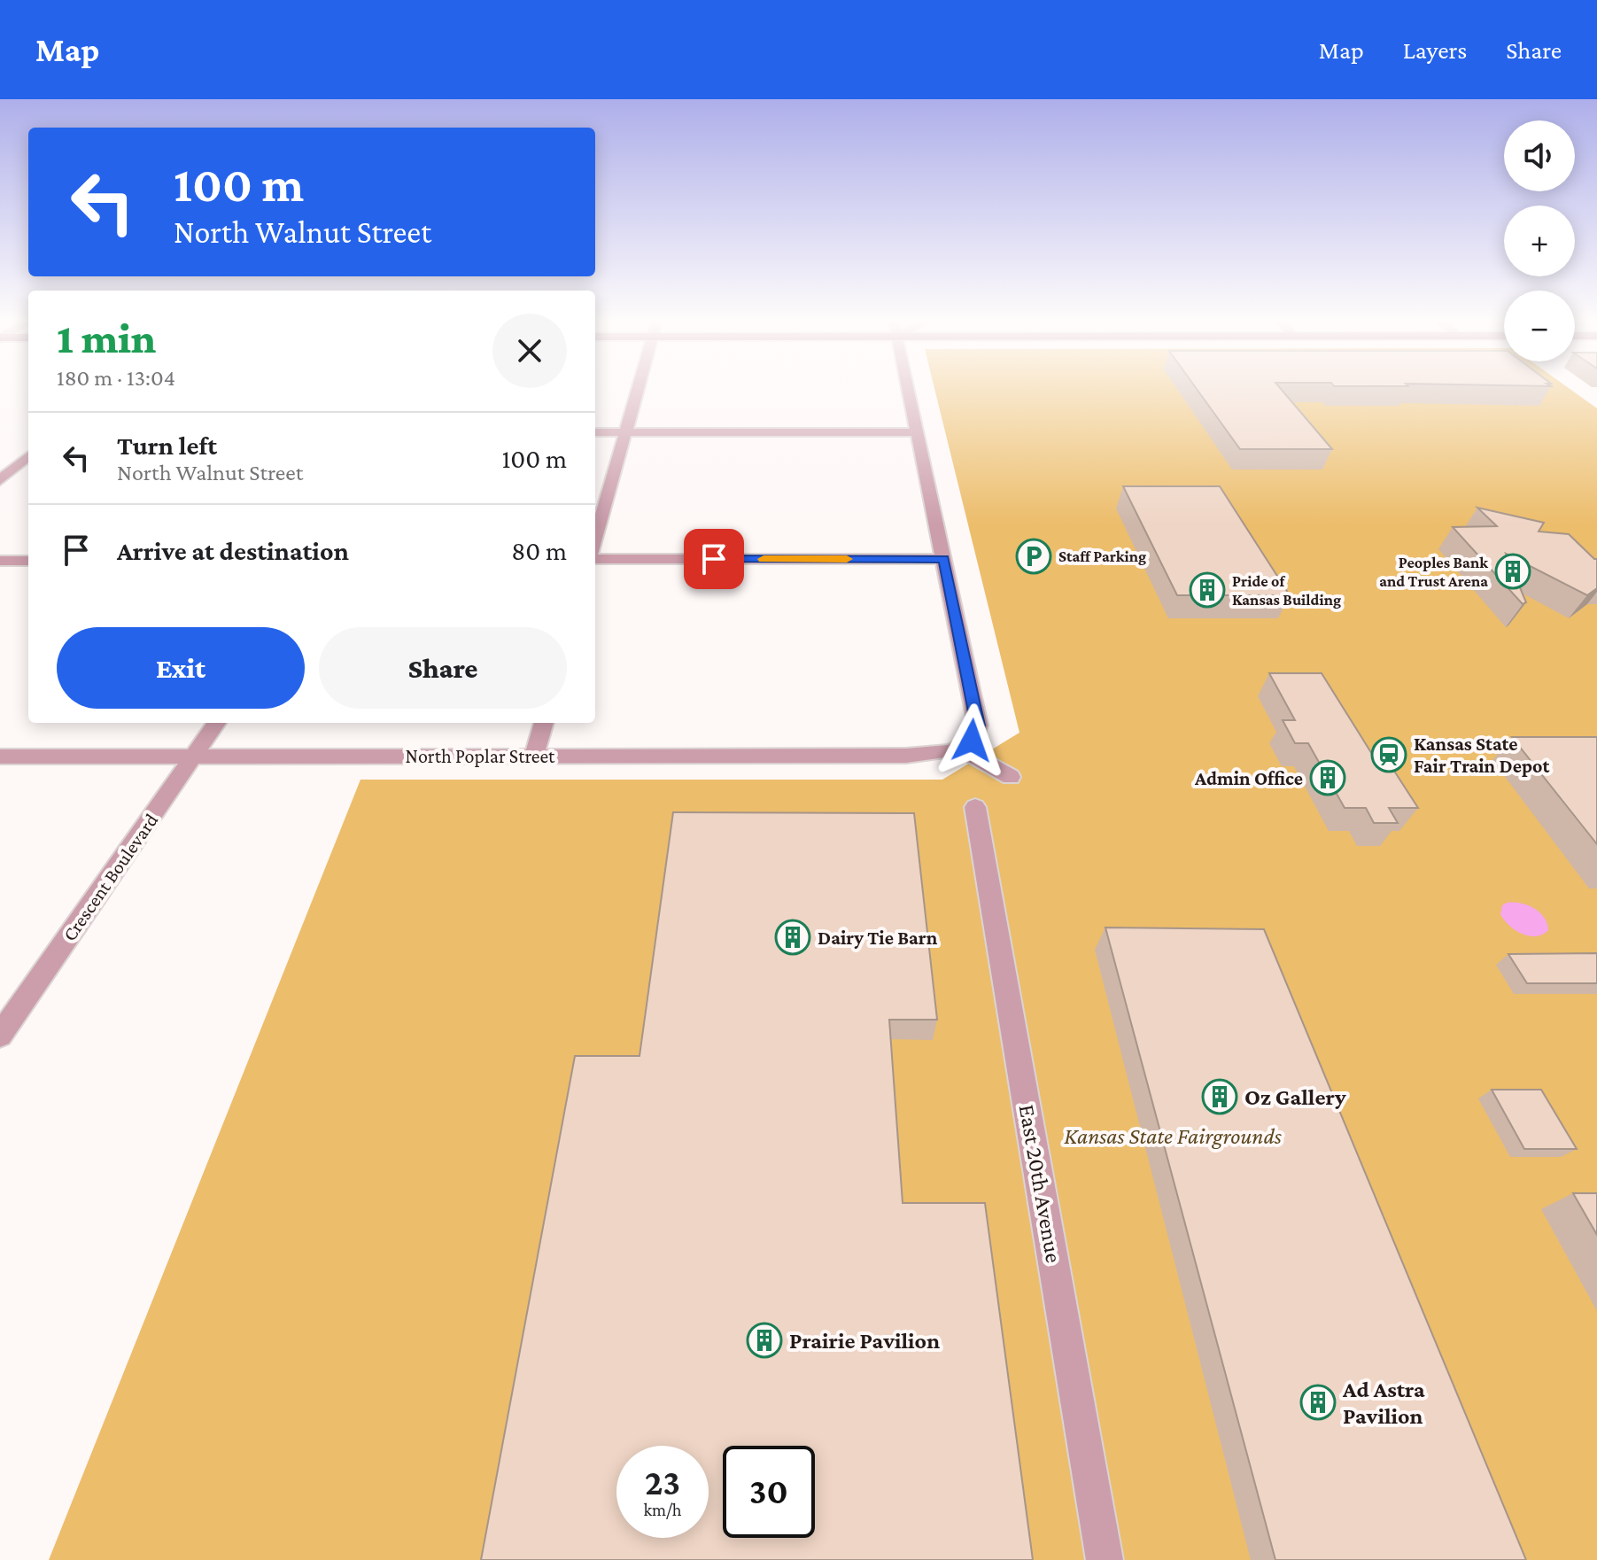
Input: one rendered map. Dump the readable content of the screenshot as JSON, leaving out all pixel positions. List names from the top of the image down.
{
  "streets": {
    "street": ["North Poplar Street", "Crescent Boulevard", "East 20th Avenue"]
  },
  "crossings": [
    ["North Poplar Street", "Crescent Boulevard"]
  ],
  "parks": ["Kansas State Fairgrounds"],
  "places": {
    "parking": ["Staff Parking"],
    "building": [
      "Peoples Bank and Trust Arena",
      "Pride of Kansas Building",
      "Admin Office",
      "Dairy Tie Barn",
      "Oz Gallery",
      "Prairie Pavilion",
      "Ad Astra Pavilion"
    ],
    "station": ["Kansas State Fair Train Depot"]
  },
  "page": {
    "header": "Map",
    "nav": ["Map", "Layers", "Share"],
    "map_buttons": ["+", "−"],
    "turn": ["100 m", "North Walnut Street"],
    "heading": ["1 min", "180 m · 13:04"],
    "list": [
      {
        "name": "Turn left",
        "note": "North Walnut Street",
        "value": "100 m"
      },
      {
        "name": "Arrive at destination",
        "value": "80 m"
      }
    ],
    "buttons": ["Exit", "Share"],
    "speed": "23 km/h",
    "limit": "30"
  }
}
